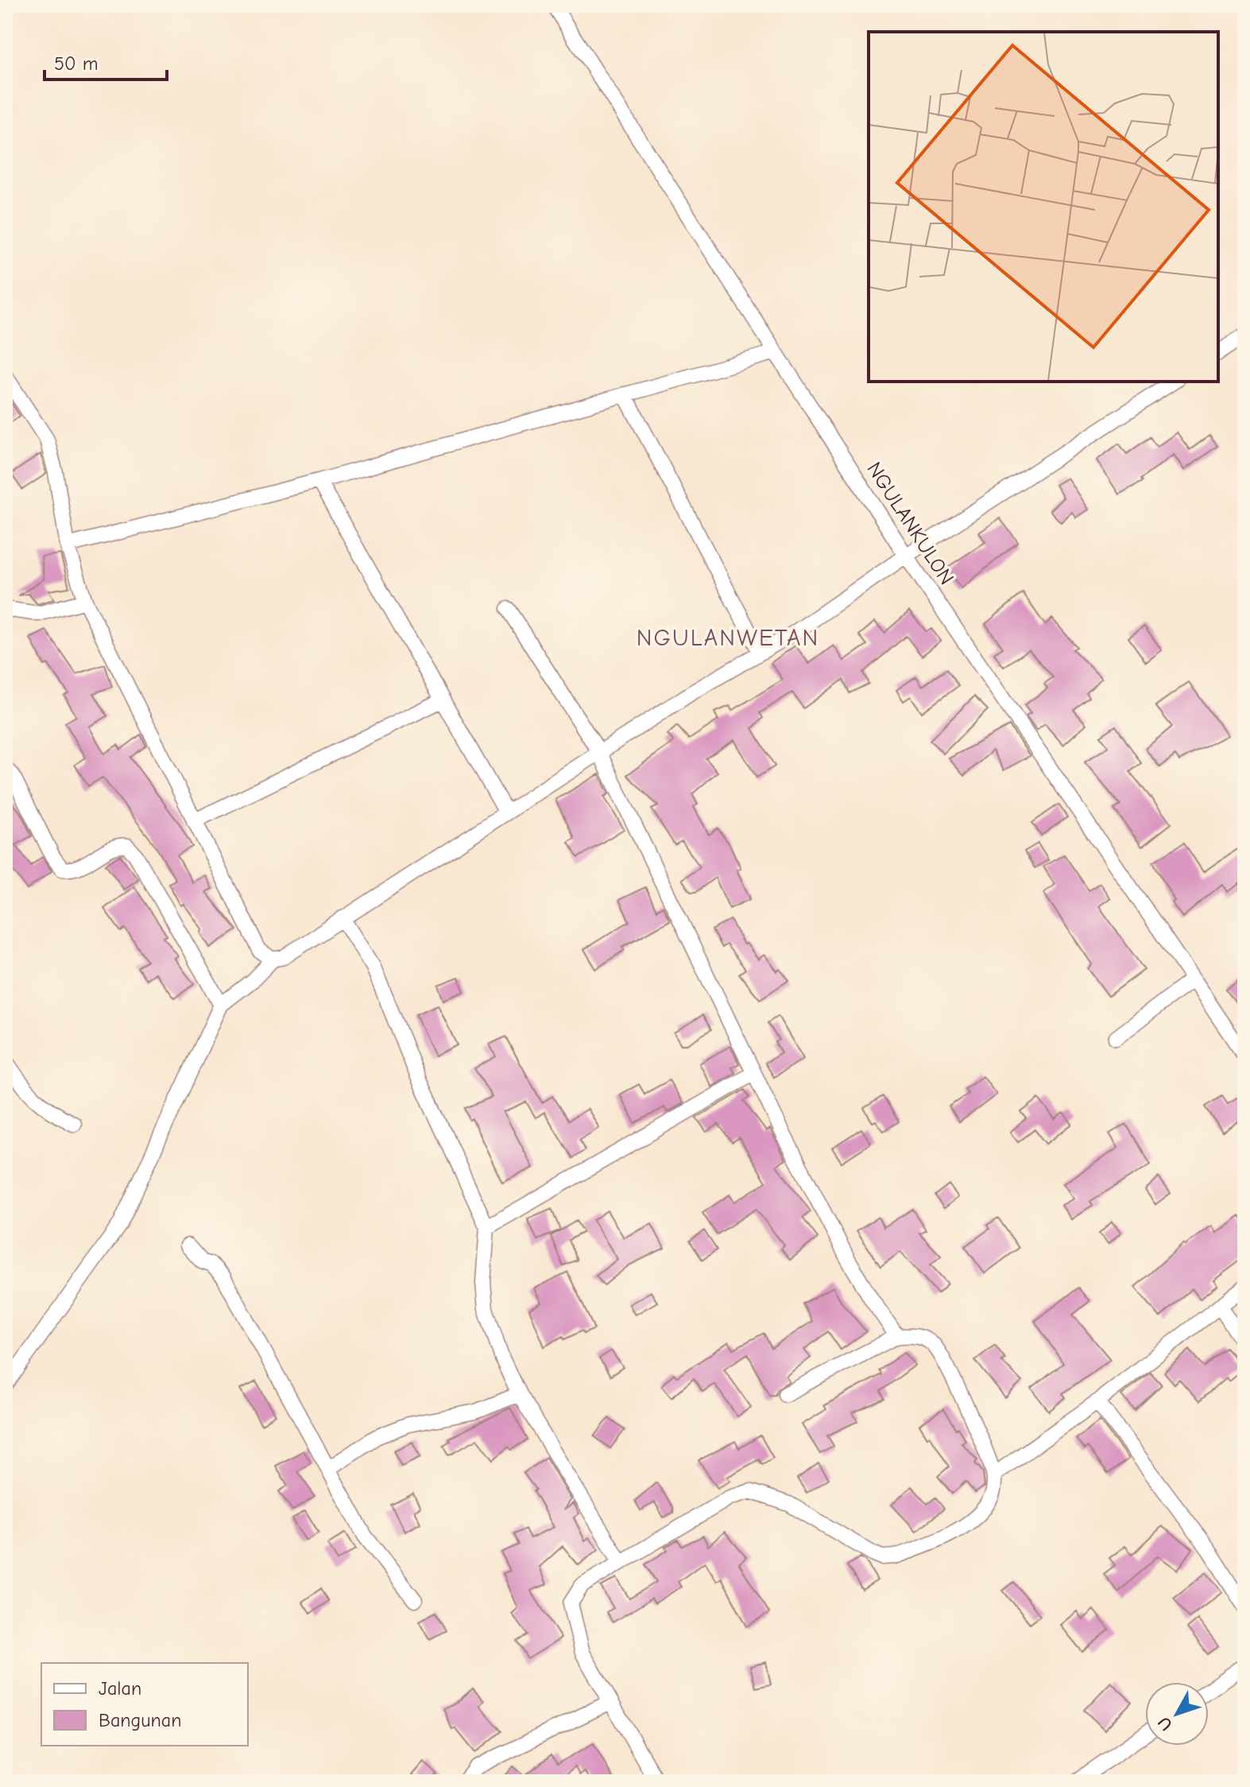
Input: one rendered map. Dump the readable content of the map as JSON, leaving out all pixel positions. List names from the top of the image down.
{
  "streets": {
    "street": ["NGULANKULON"]
  },
  "districts": ["NGULANWETAN"],
  "legend": ["Jalan", "Bangunan"],
  "scale_bar": "50 m",
  "north": "bottom left"
}
